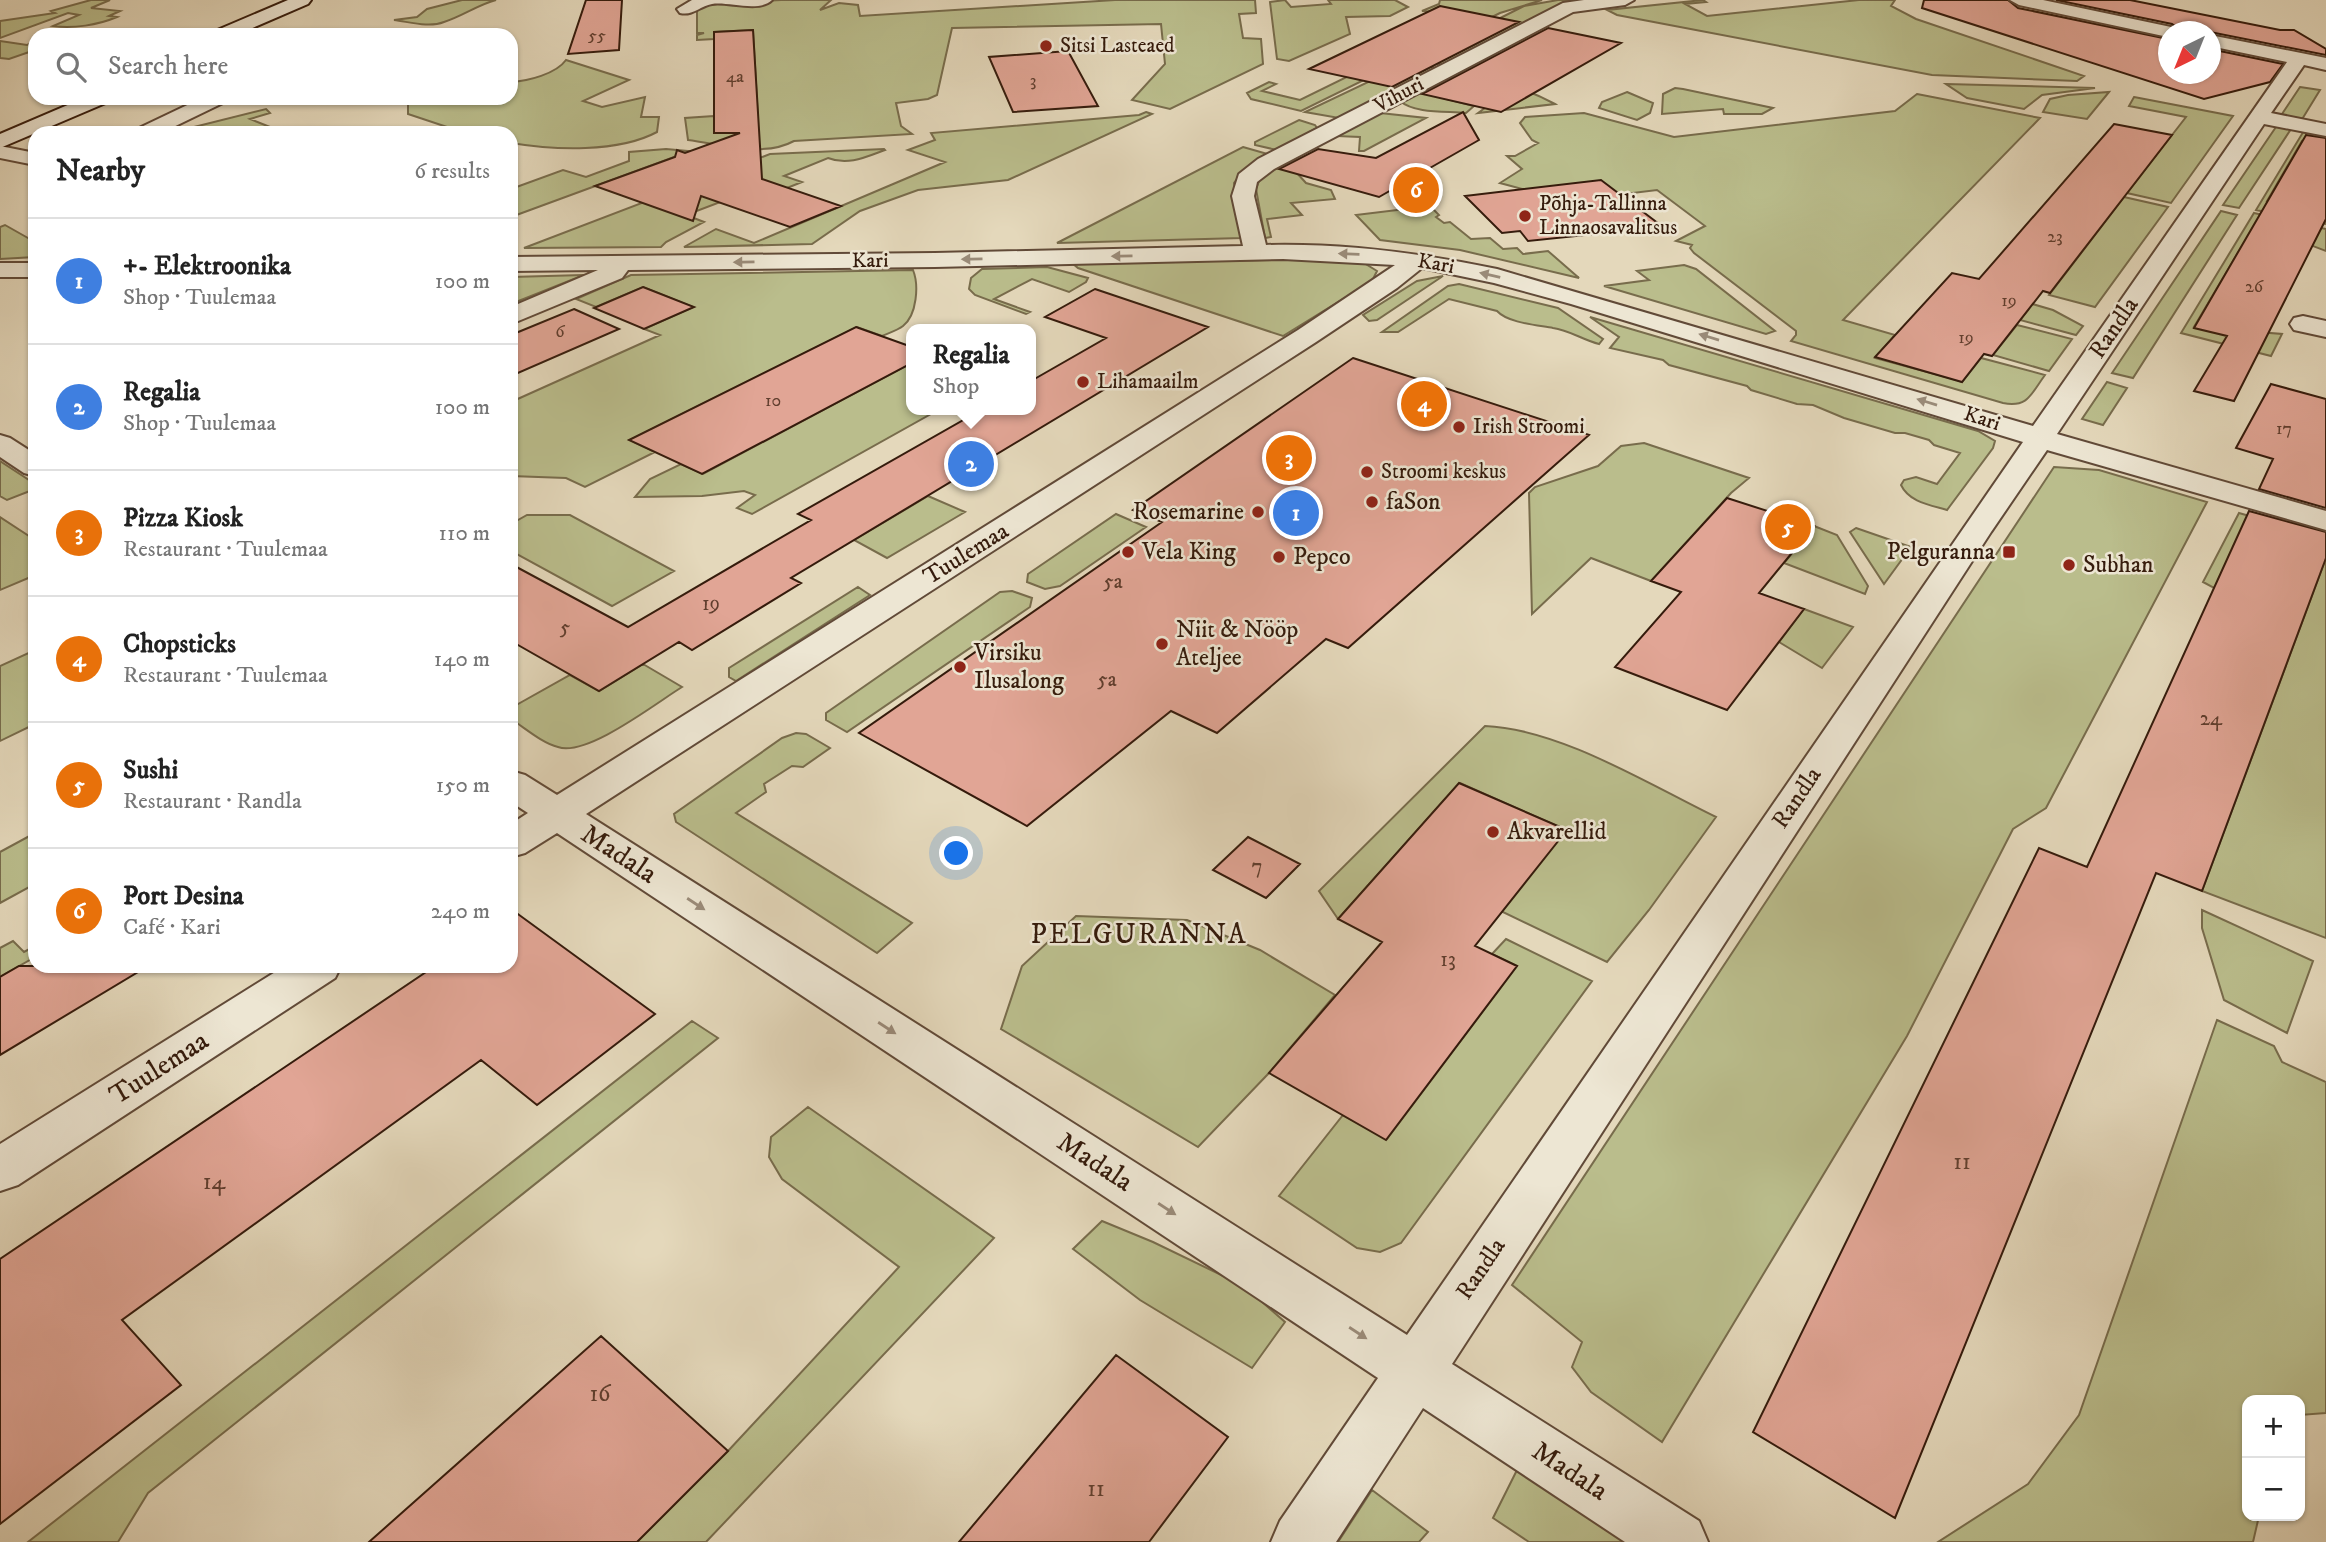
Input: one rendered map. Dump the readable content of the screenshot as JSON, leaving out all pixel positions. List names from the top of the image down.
{
  "streets": {
    "street": [
      "Vihuri",
      "Kari",
      "Randla",
      "Tuulemaa",
      "Madala"
    ]
  },
  "crossings": [
    ["Vihuri", "Kari"],
    ["Kari", "Randla"],
    ["Kari", "Tuulemaa"],
    ["Randla", "Madala"],
    ["Tuulemaa", "Madala"]
  ],
  "one_way": ["Kari", "Madala"],
  "districts": ["PELGURANNA"],
  "places": {
    "other": [
      "Sitsi Lasteaed",
      "Põhja-Tallinna Linnaosavalitsus",
      "Lihamaailm",
      "Irish Stroomi",
      "Stroomi keskus",
      "faSon",
      "Rosemarine",
      "Vela King",
      "Pepco",
      "Subhan",
      "Niit & Nööp Ateljee",
      "Virsiku Ilusalong",
      "Akvarellid"
    ],
    "transit": ["Pelguranna"]
  },
  "house_numbers": [
    "55",
    "4a",
    "3",
    "23",
    "26",
    "19",
    "6",
    "19",
    "10",
    "17",
    "5a",
    "19",
    "5",
    "5a",
    "24",
    "7",
    "13",
    "11",
    "14",
    "16",
    "11"
  ],
  "north": "bottom left",
  "page": {
    "search": "Search here",
    "heading": ["Nearby", "6 results"],
    "pins": [
      "6",
      "4",
      "3",
      "2",
      "1",
      "5"
    ],
    "list": [
      {
        "mark": "1",
        "name": "+- Elektroonika",
        "note": "Shop · Tuulemaa",
        "value": "100 m"
      },
      {
        "mark": "2",
        "name": "Regalia",
        "note": "Shop · Tuulemaa",
        "value": "100 m"
      },
      {
        "mark": "3",
        "name": "Pizza Kiosk",
        "note": "Restaurant · Tuulemaa",
        "value": "110 m"
      },
      {
        "mark": "4",
        "name": "Chopsticks",
        "note": "Restaurant · Tuulemaa",
        "value": "140 m"
      },
      {
        "mark": "5",
        "name": "Sushi",
        "note": "Restaurant · Randla",
        "value": "150 m"
      },
      {
        "mark": "6",
        "name": "Port Desina",
        "note": "Café · Kari",
        "value": "240 m"
      }
    ],
    "popup": ["Regalia", "Shop"],
    "map_buttons": ["+", "−"]
  }
}
